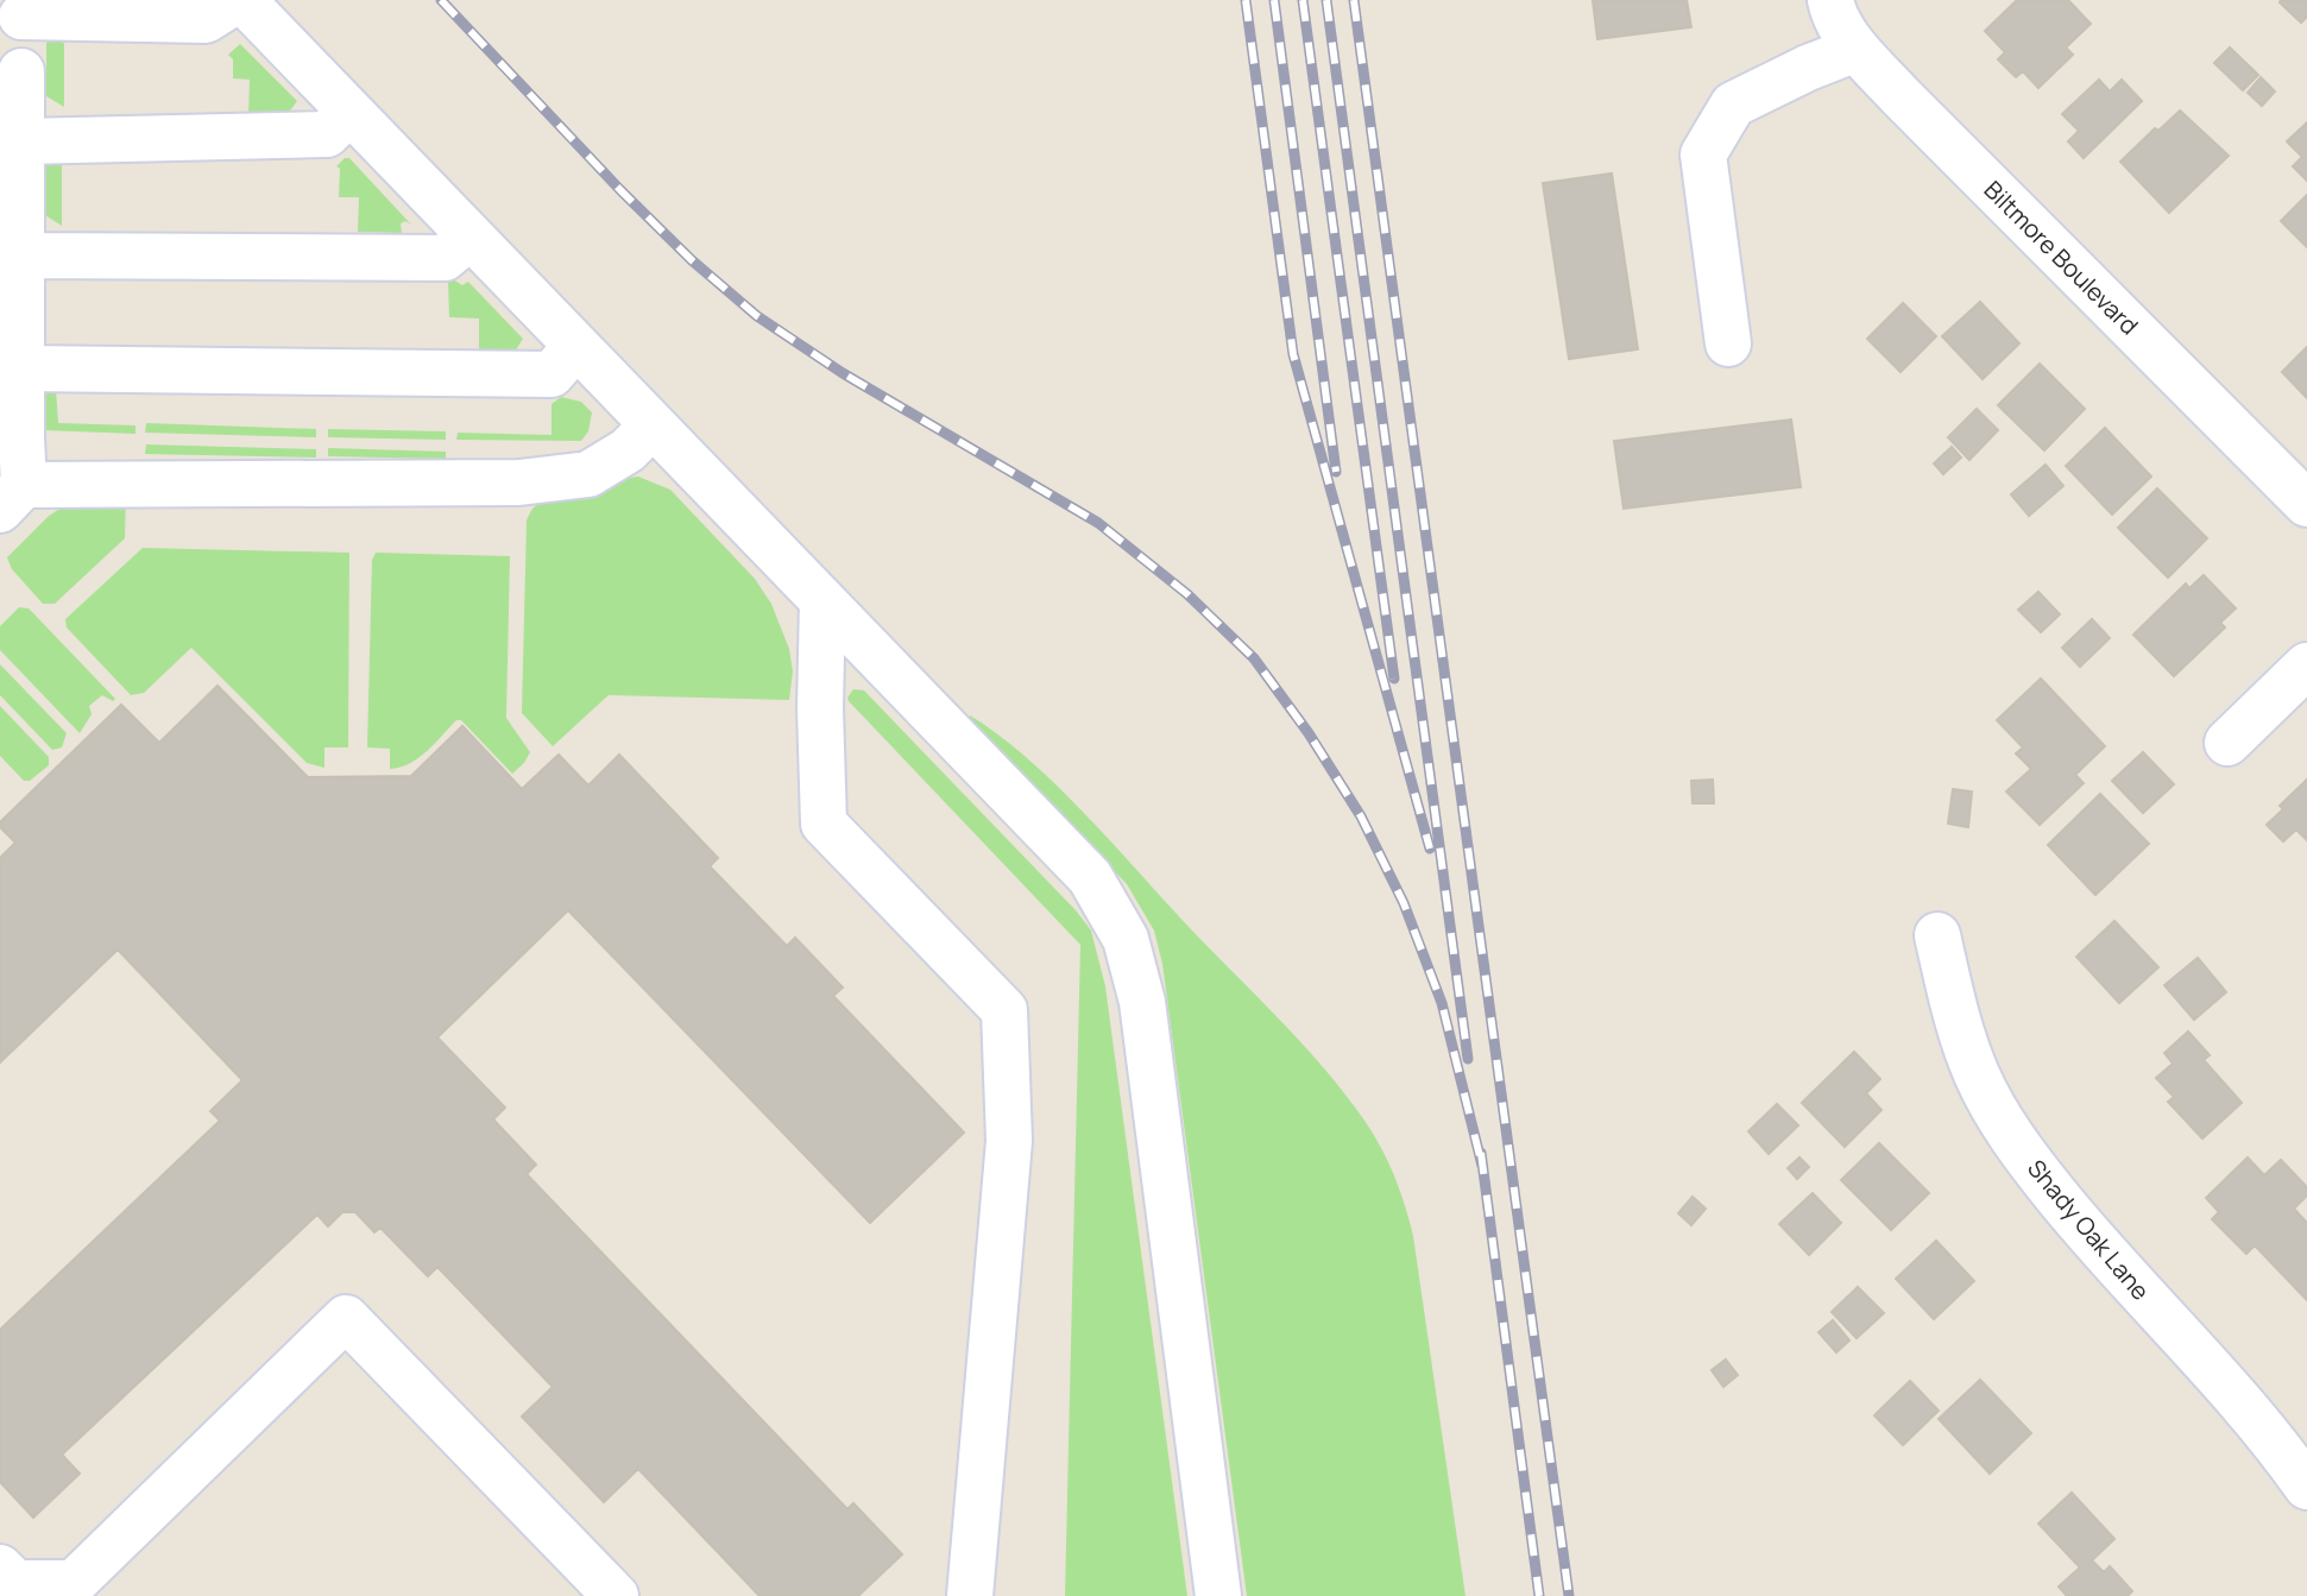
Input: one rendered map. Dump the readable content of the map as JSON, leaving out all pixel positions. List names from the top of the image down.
{
  "streets": {
    "street": ["Biltmore Boulevard", "Shady Oak Lane"]
  }
}
